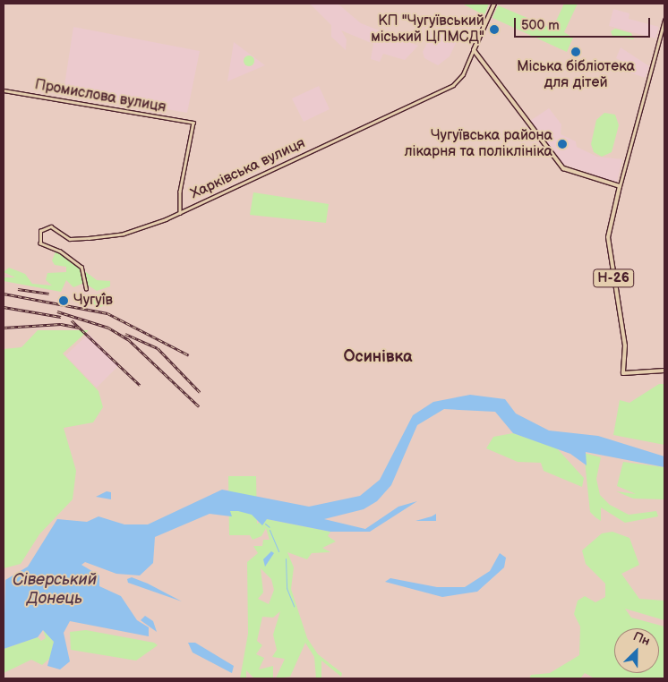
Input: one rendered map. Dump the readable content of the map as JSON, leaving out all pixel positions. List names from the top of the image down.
{
  "streets": {
    "main road": ["Харківська вулиця", "Н-26"],
    "street": ["Промислова вулиця"]
  },
  "crossings": [
    ["Промислова вулиця", "Харківська вулиця"]
  ],
  "districts": ["Осинівка"],
  "water": ["Сіверський Донець"],
  "places": [
    "КП \"Чугуївський міський ЦПМСД\"",
    "Міська бібліотека для дітей",
    "Чугуївська района лікарня та поліклініка",
    "Чугу́їв"
  ],
  "scale_bar": "500 m",
  "north": "top right"
}
